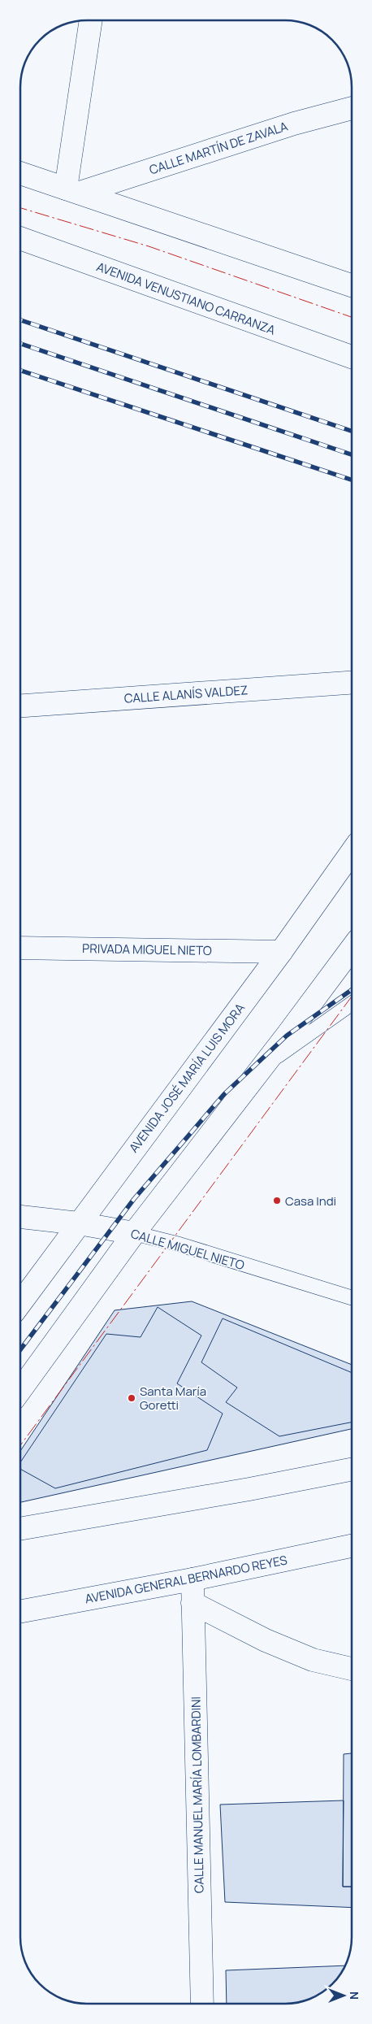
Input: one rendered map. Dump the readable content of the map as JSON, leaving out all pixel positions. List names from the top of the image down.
{
  "streets": {
    "street": [
      "CALLE MARTÍN DE ZAVALA",
      "AVENIDA VENUSTIANO CARRANZA",
      "CALLE ALANÍS VALDEZ",
      "PRIVADA MIGUEL NIETO",
      "AVENIDA JOSÉ MARÍA LUIS MORA",
      "CALLE MIGUEL NIETO",
      "AVENIDA GENERAL BERNARDO REYES",
      "CALLE MANUEL MARÍA LOMBARDINI"
    ]
  },
  "crossings": [
    ["PRIVADA MIGUEL NIETO", "AVENIDA JOSÉ MARÍA LUIS MORA"],
    ["AVENIDA JOSÉ MARÍA LUIS MORA", "CALLE MIGUEL NIETO"],
    ["AVENIDA GENERAL BERNARDO REYES", "CALLE MANUEL MARÍA LOMBARDINI"]
  ],
  "places": ["Casa Indi", "Santa María Goretti"],
  "north": "right"
}
